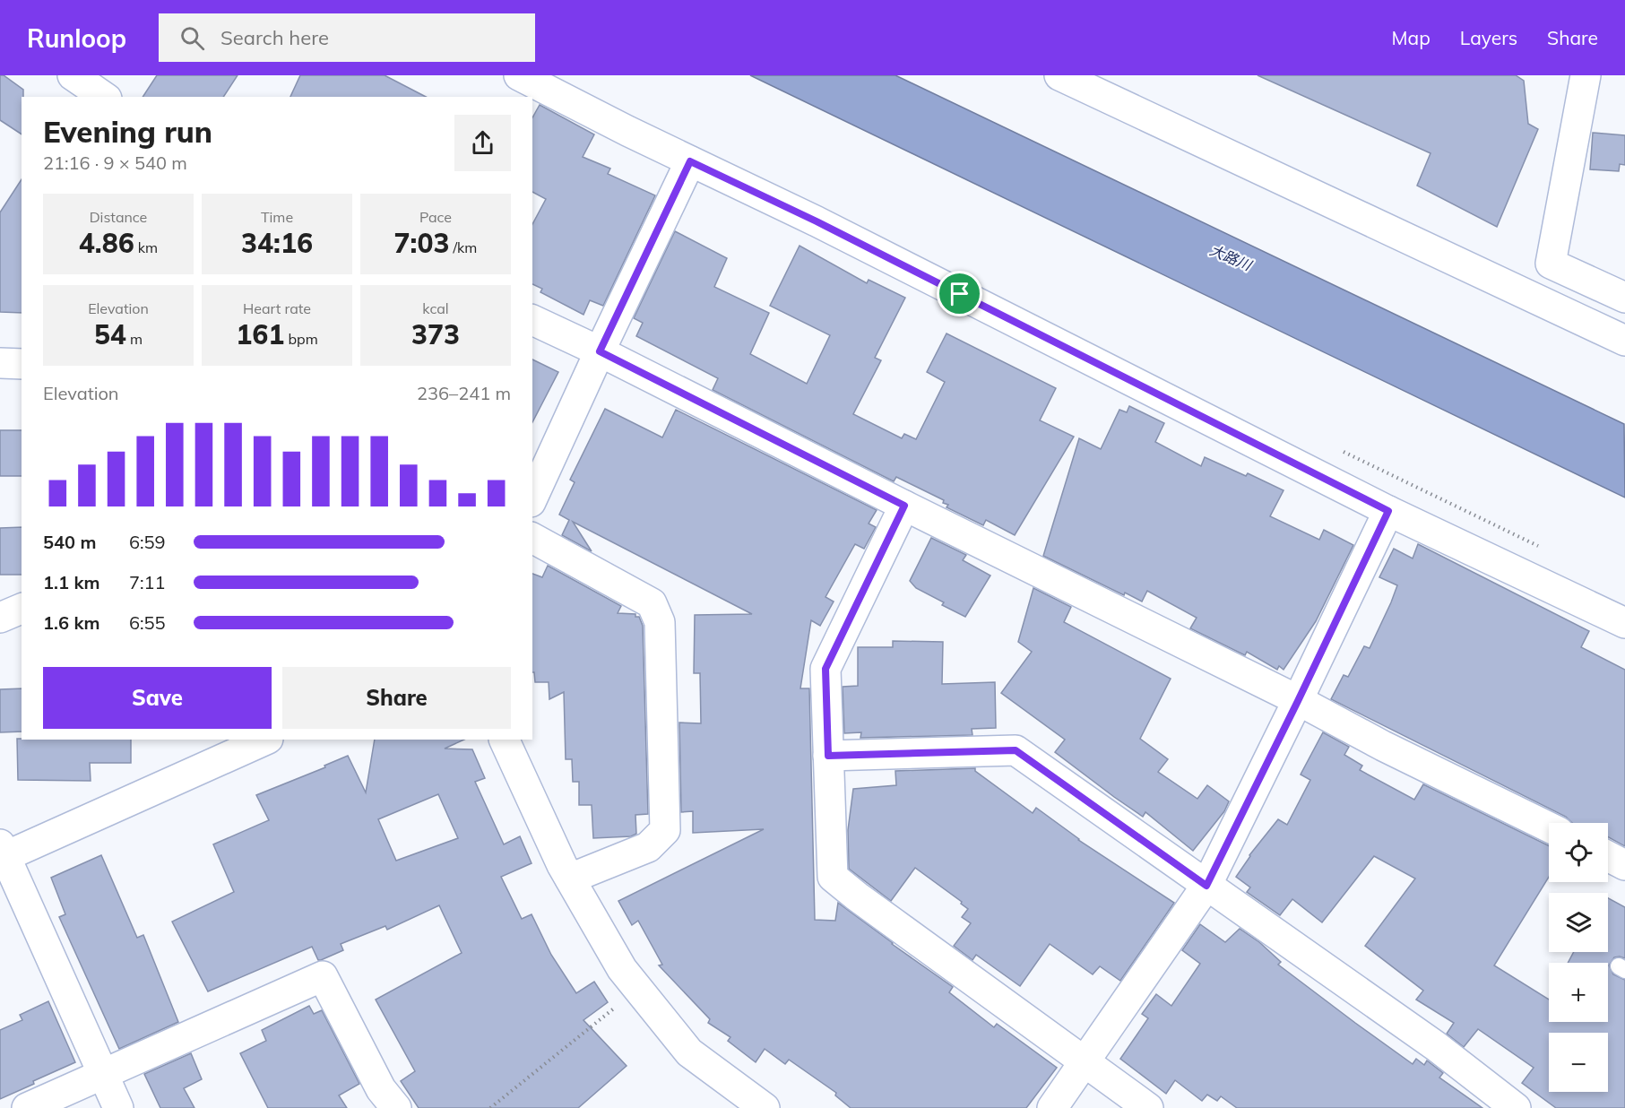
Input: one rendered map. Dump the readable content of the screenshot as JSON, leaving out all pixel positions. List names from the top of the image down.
{
  "water": ["大路川"],
  "page": {
    "header": "Runloop",
    "search": "Search here",
    "nav": ["Map", "Layers", "Share"],
    "heading": ["Evening run", "21:16 · 9 × 540 m"],
    "stats": [
      ["Distance", "4.86 km"],
      ["Time", "34:16"],
      ["Pace", "7:03 /km"],
      ["Elevation", "54 m"],
      ["Heart rate", "161 bpm"],
      ["kcal", "373"]
    ],
    "chart": ["Elevation", "236–241 m"],
    "list": [
      {
        "name": "540 m",
        "note": "6:59"
      },
      {
        "name": "1.1 km",
        "note": "7:11"
      },
      {
        "name": "1.6 km",
        "note": "6:55"
      }
    ],
    "buttons": ["Save", "Share"],
    "map_buttons": ["+", "−"]
  }
}
